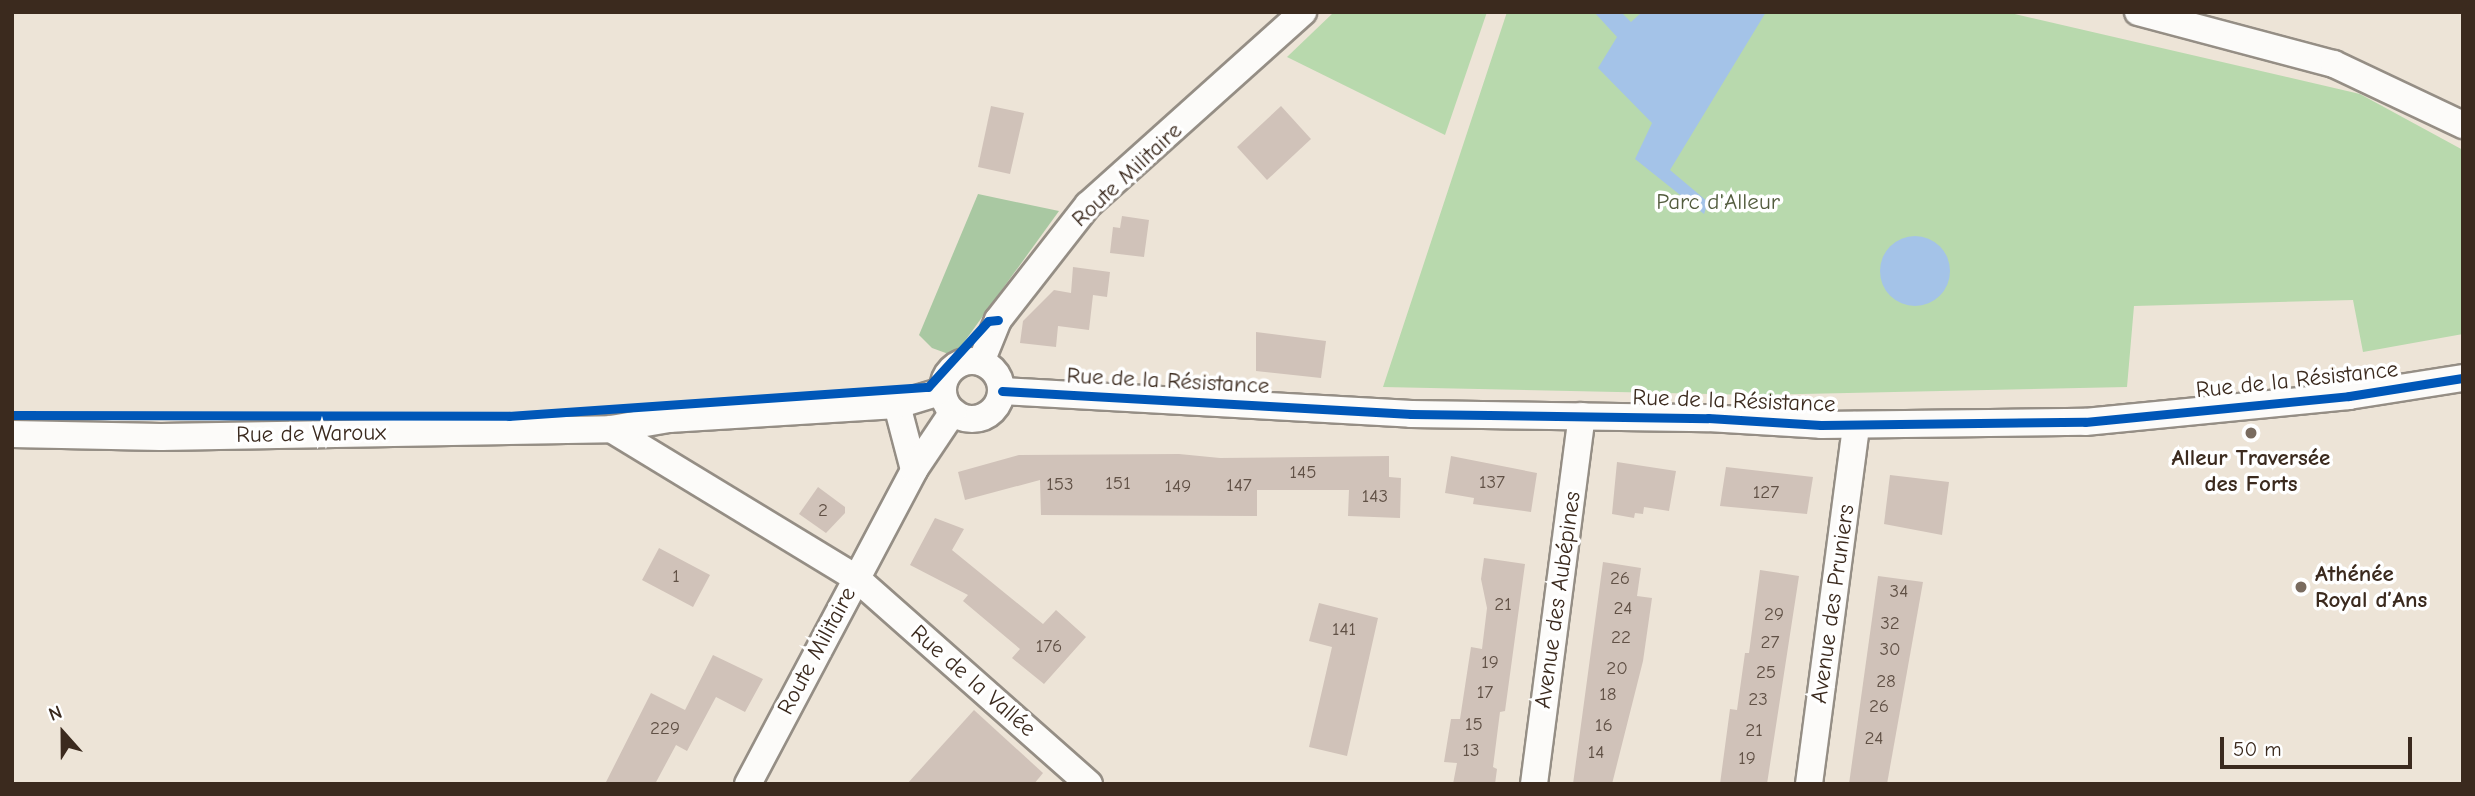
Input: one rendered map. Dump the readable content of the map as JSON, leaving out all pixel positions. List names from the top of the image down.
{
  "streets": {
    "street": [
      "Route Militaire",
      "Rue de la Résistance",
      "Rue de Waroux",
      "Avenue des Aubépines",
      "Avenue des Pruniers",
      "Rue de la Vallée"
    ]
  },
  "crossings": [
    ["Route Militaire", "Rue de la Résistance"],
    ["Route Militaire", "Rue de Waroux"],
    ["Route Militaire", "Rue de la Vallée"],
    ["Rue de la Résistance", "Rue de Waroux"],
    ["Rue de la Résistance", "Avenue des Aubépines"],
    ["Rue de la Résistance", "Avenue des Pruniers"]
  ],
  "parks": ["Parc d'Alleur"],
  "places": ["Alleur Traversée des Forts", "Athénée Royal d’Ans"],
  "house_numbers": [
    "145",
    "137",
    "151",
    "153",
    "147",
    "149",
    "127",
    "143",
    "2",
    "1",
    "26",
    "34",
    "21",
    "24",
    "29",
    "32",
    "141",
    "22",
    "27",
    "176",
    "30",
    "19",
    "20",
    "25",
    "28",
    "17",
    "18",
    "23",
    "26",
    "15",
    "16",
    "229",
    "21",
    "24",
    "13",
    "14",
    "19"
  ],
  "scale_bar": "50 m",
  "north": "top"
}
